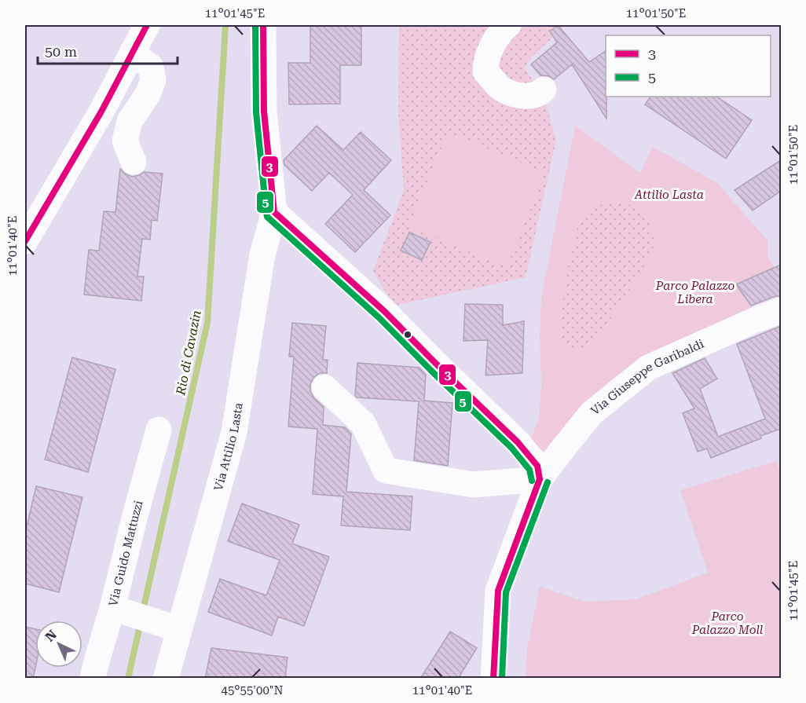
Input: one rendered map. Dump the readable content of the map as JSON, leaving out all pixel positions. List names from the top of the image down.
{
  "streets": {
    "street": ["Via Giuseppe Garibaldi", "Via Attilio Lasta", "Via Guido Mattuzzi"]
  },
  "water": ["Rio di Cavazin"],
  "parks": ["Attilio Lasta", "Parco Palazzo Libera", "Parco Palazzo Moll"],
  "lines": ["transit line 3", "transit line 5"],
  "legend": ["3", "5"],
  "scale_bar": "50 m",
  "north": "top left",
  "coordinates": [
    "11°01'45\"E",
    "11°01'50\"E",
    "11°01'40\"E",
    "45°55'00\"N"
  ]
}
